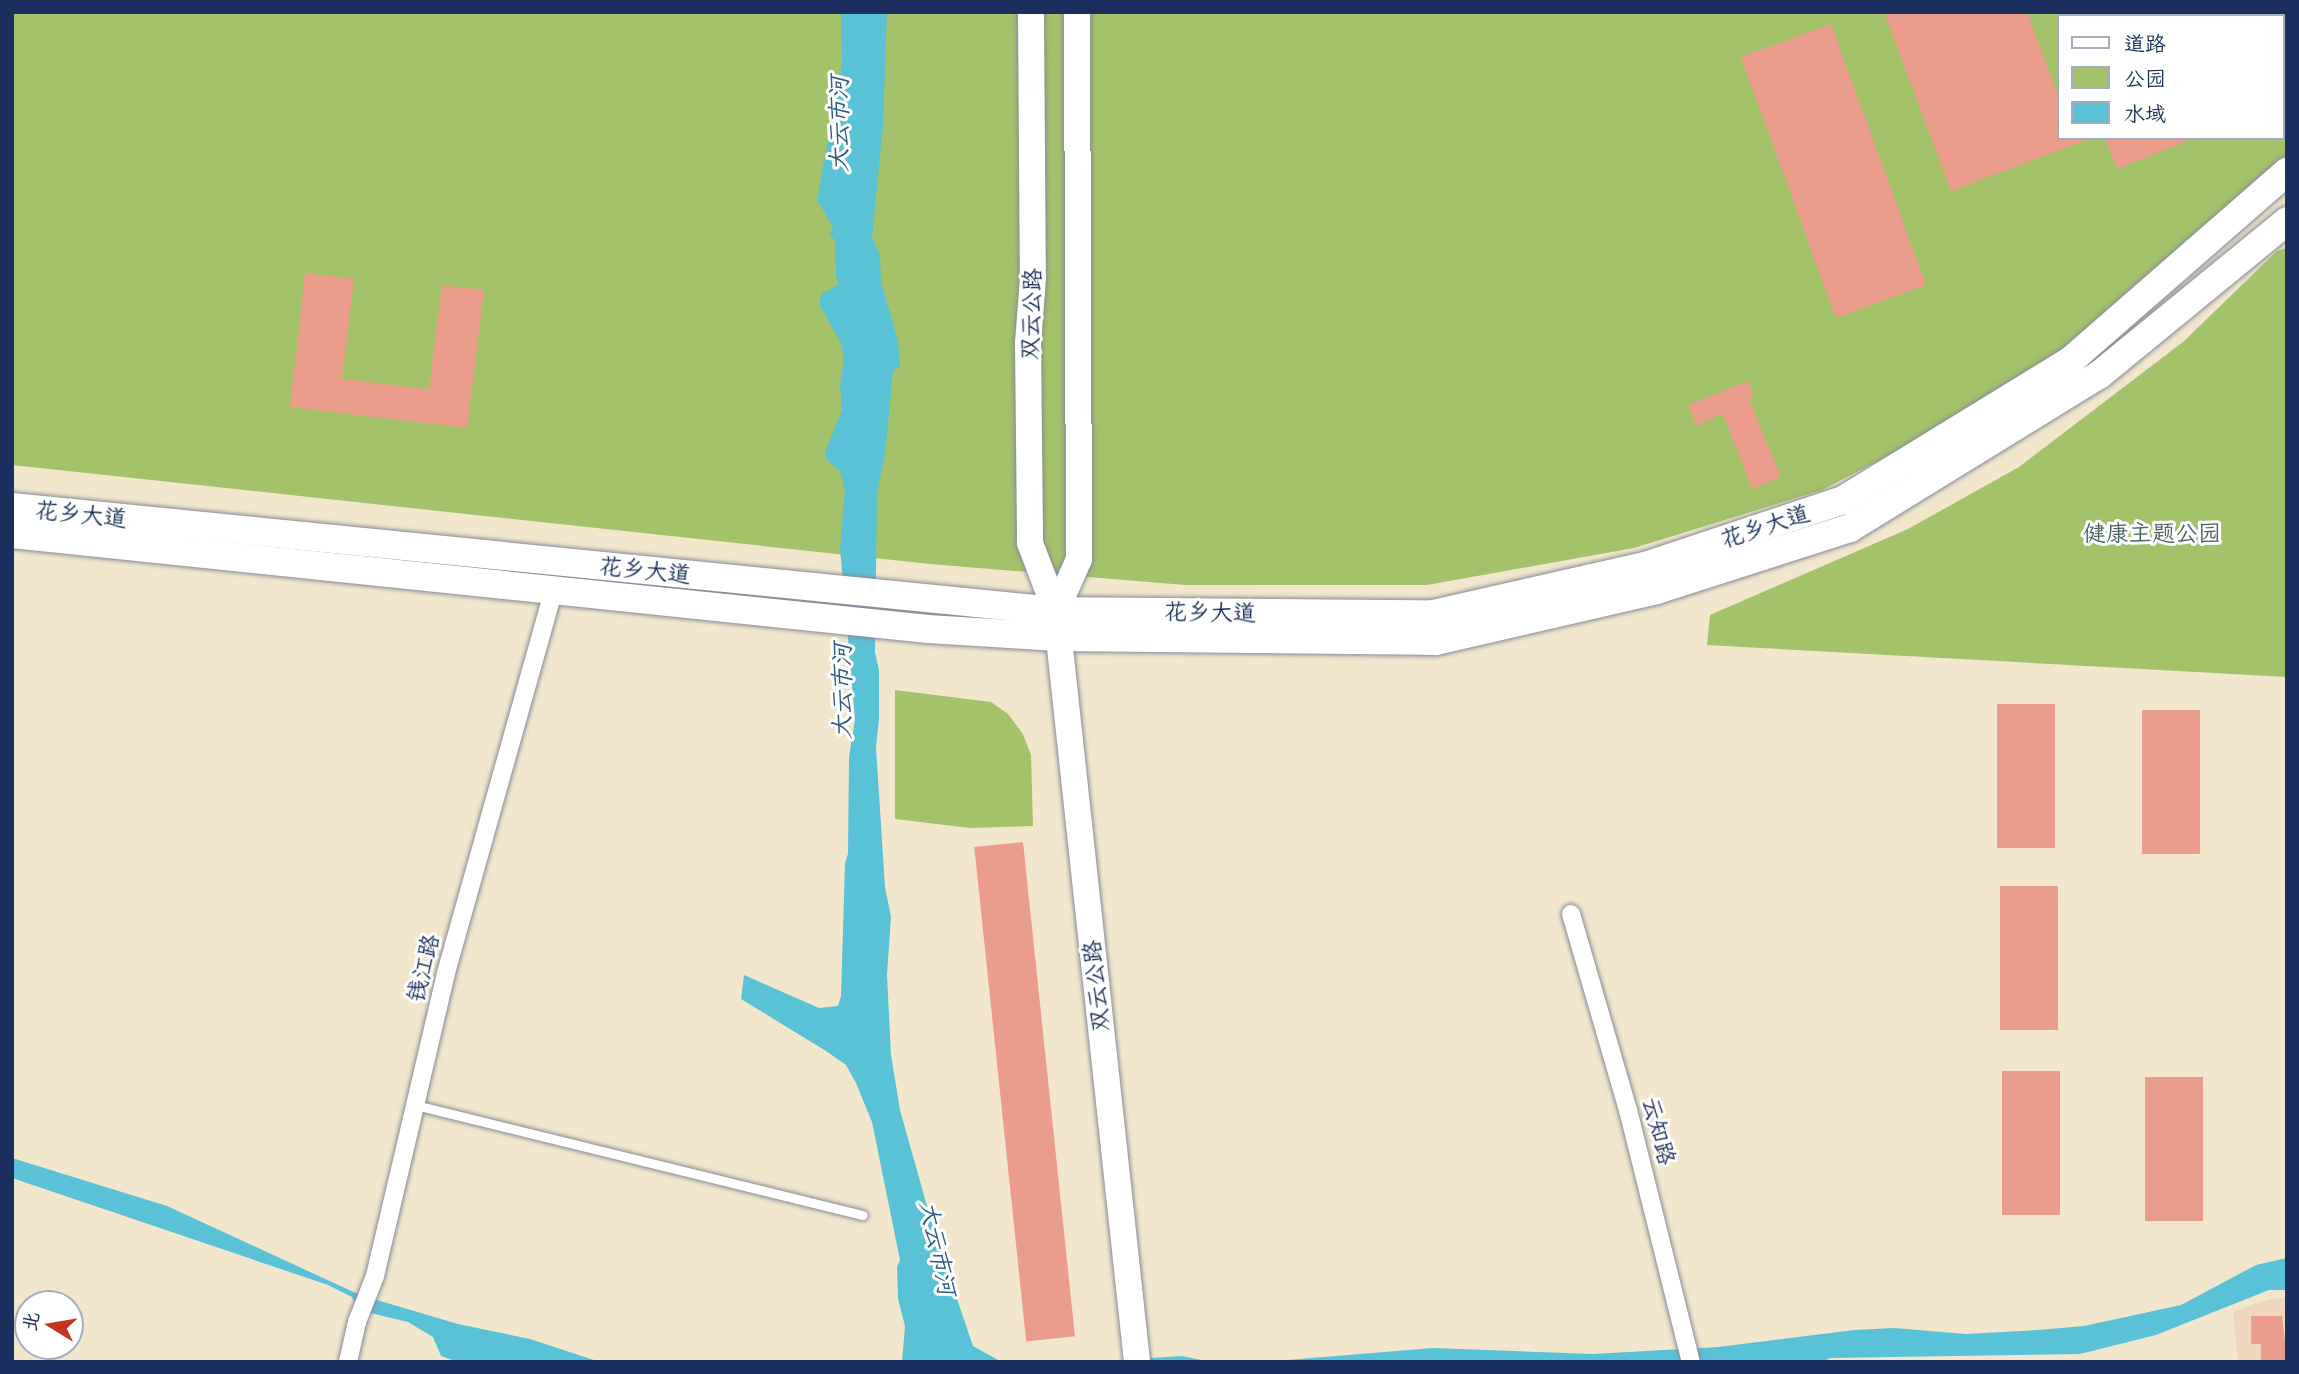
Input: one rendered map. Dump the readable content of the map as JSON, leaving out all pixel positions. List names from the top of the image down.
{
  "streets": {
    "main road": ["花乡大道"],
    "street": ["双云公路", "钱江路", "云知路"]
  },
  "crossings": [
    ["双云公路", "花乡大道"],
    ["花乡大道", "钱江路"]
  ],
  "water": ["大云市河"],
  "parks": ["健康主题公园"],
  "legend": ["道路", "公园", "水域"],
  "north": "left"
}
